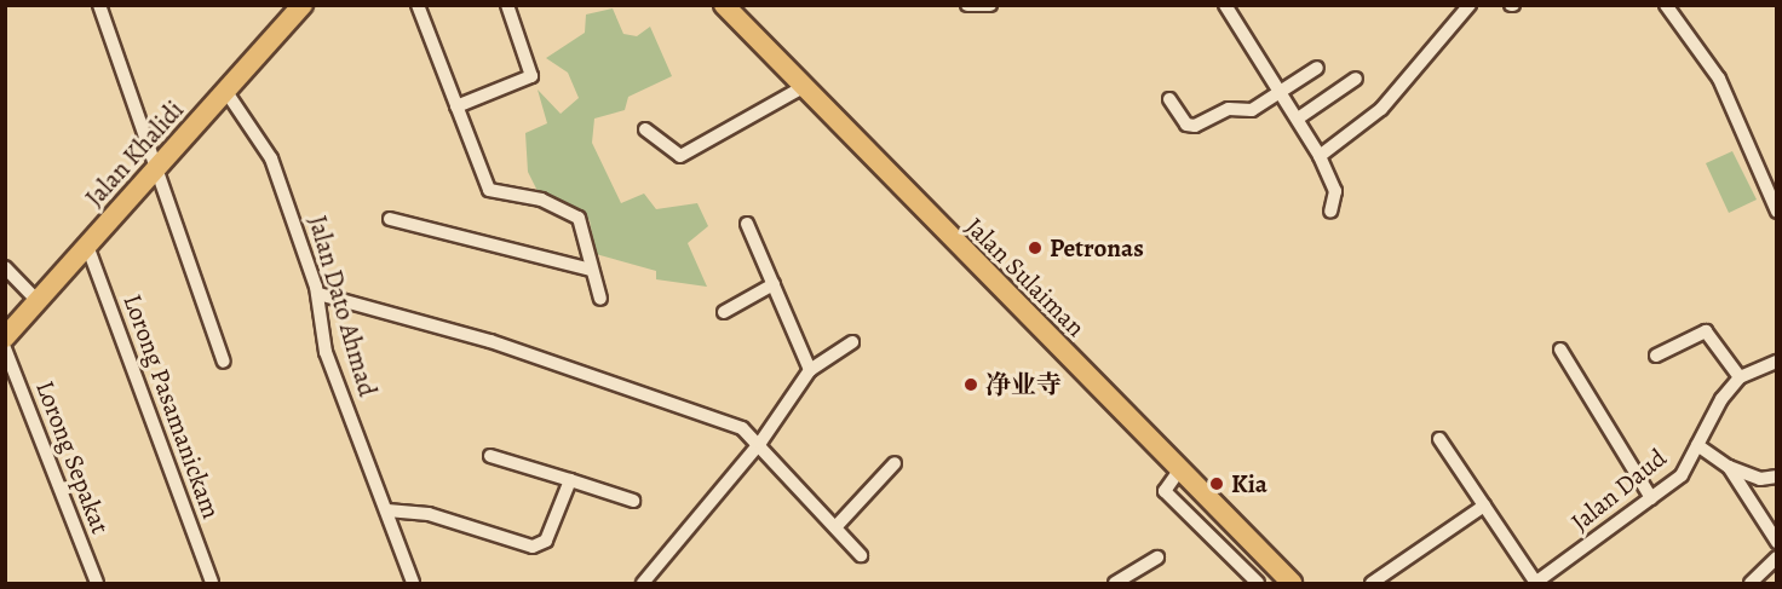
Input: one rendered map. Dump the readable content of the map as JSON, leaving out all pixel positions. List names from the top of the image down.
{
  "streets": {
    "main road": ["Jalan Khalidi", "Jalan Sulaiman"],
    "street": [
      "Jalan Dato Ahmad",
      "Lorong Pasamanickam",
      "Lorong Sepakat",
      "Jalan Daud"
    ]
  },
  "crossings": [
    ["Jalan Khalidi", "Jalan Dato Ahmad"],
    ["Jalan Khalidi", "Lorong Pasamanickam"]
  ],
  "places": ["Petronas", "净业寺", "Kia"]
}
